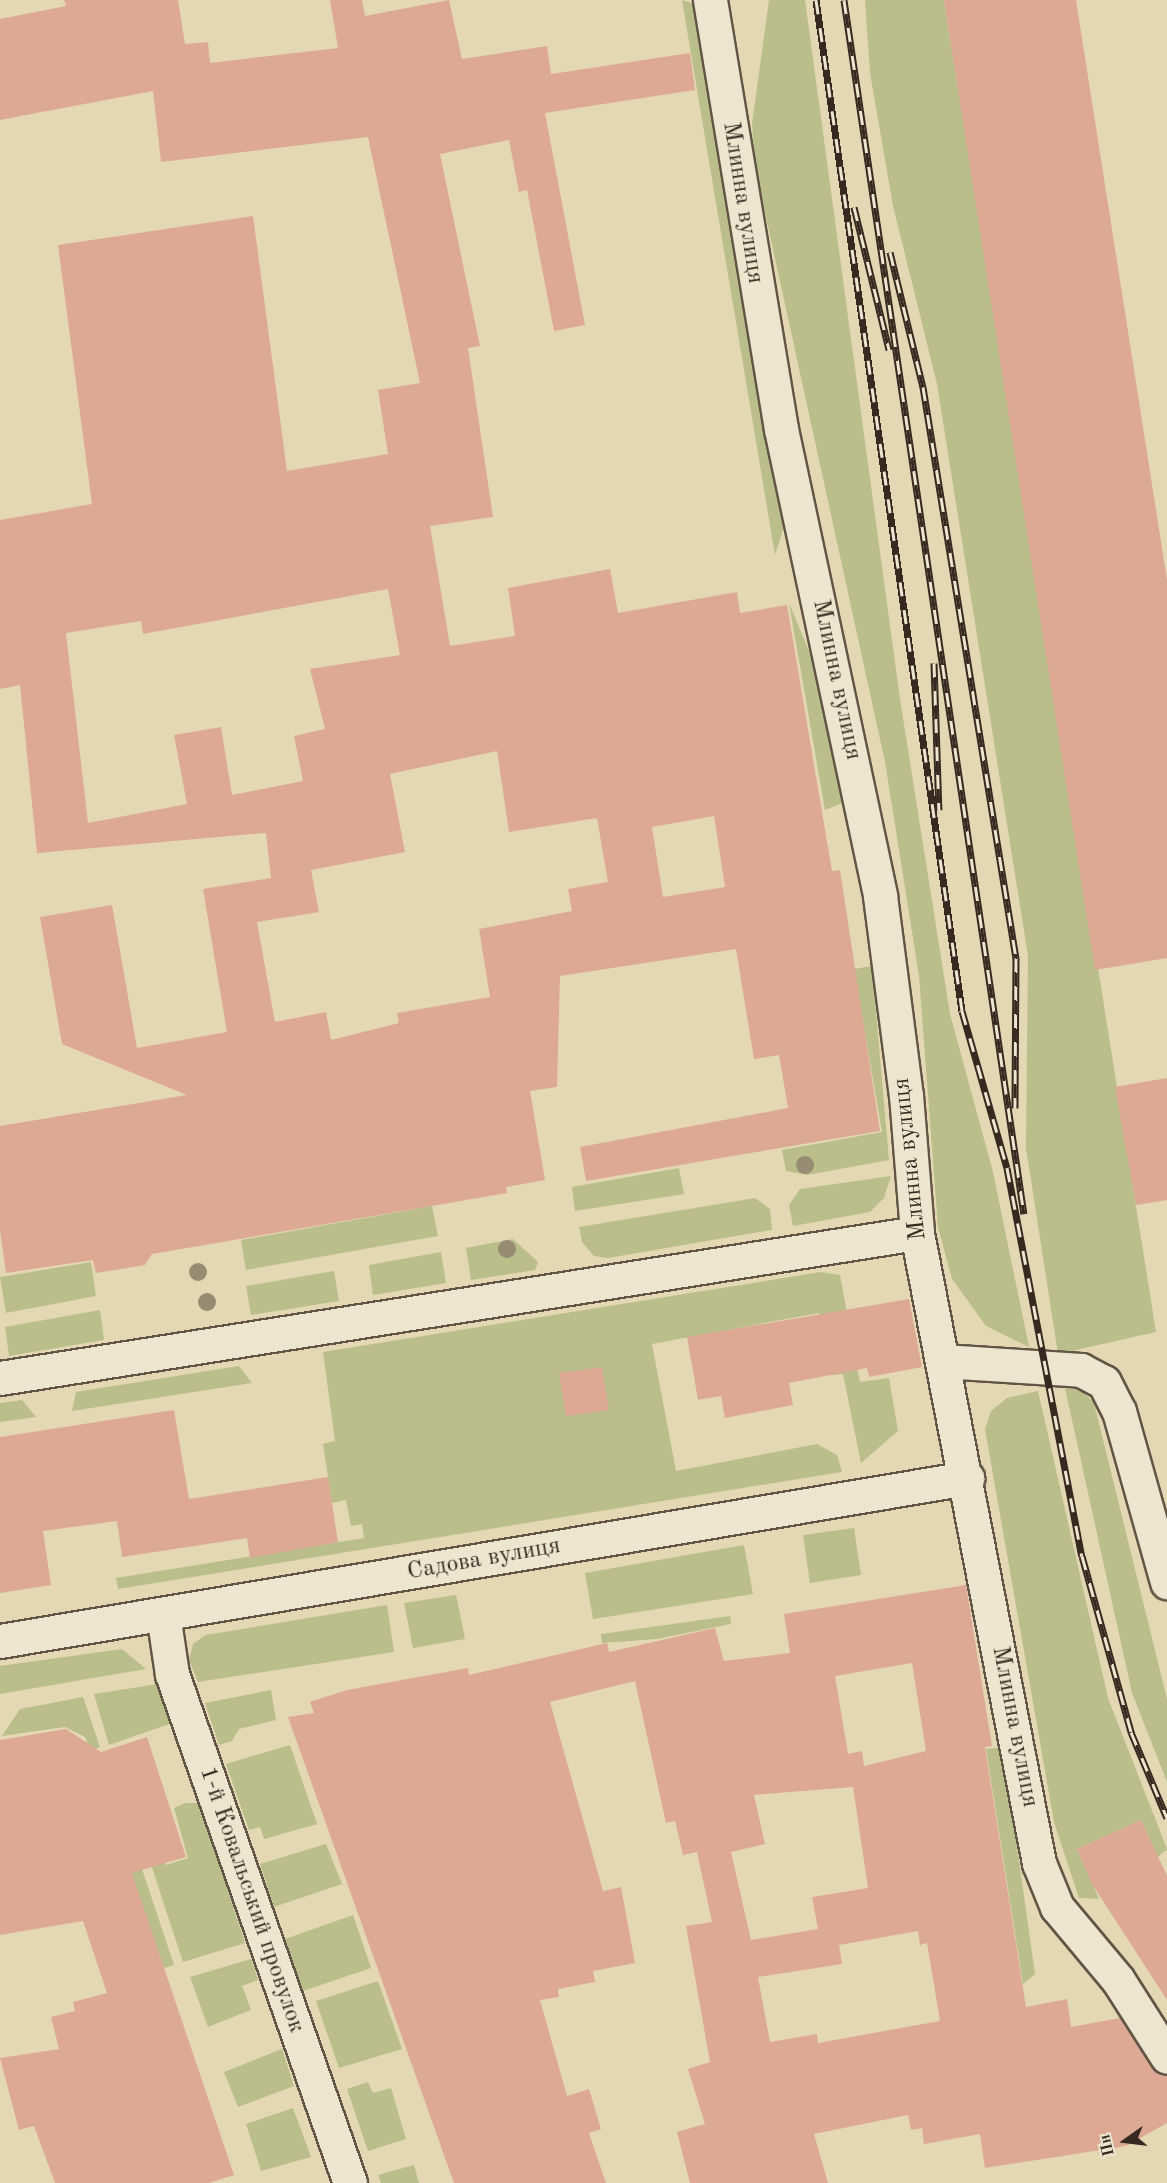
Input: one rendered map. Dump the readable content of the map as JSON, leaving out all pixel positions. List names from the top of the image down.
{
  "streets": {
    "street": ["Млинна вулиця", "Садова вулиця", "1-й Ковальський провулок"]
  },
  "crossings": [
    ["Млинна вулиця", "Садова вулиця"],
    ["Садова вулиця", "1-й Ковальський провулок"]
  ],
  "north": "left"
}
